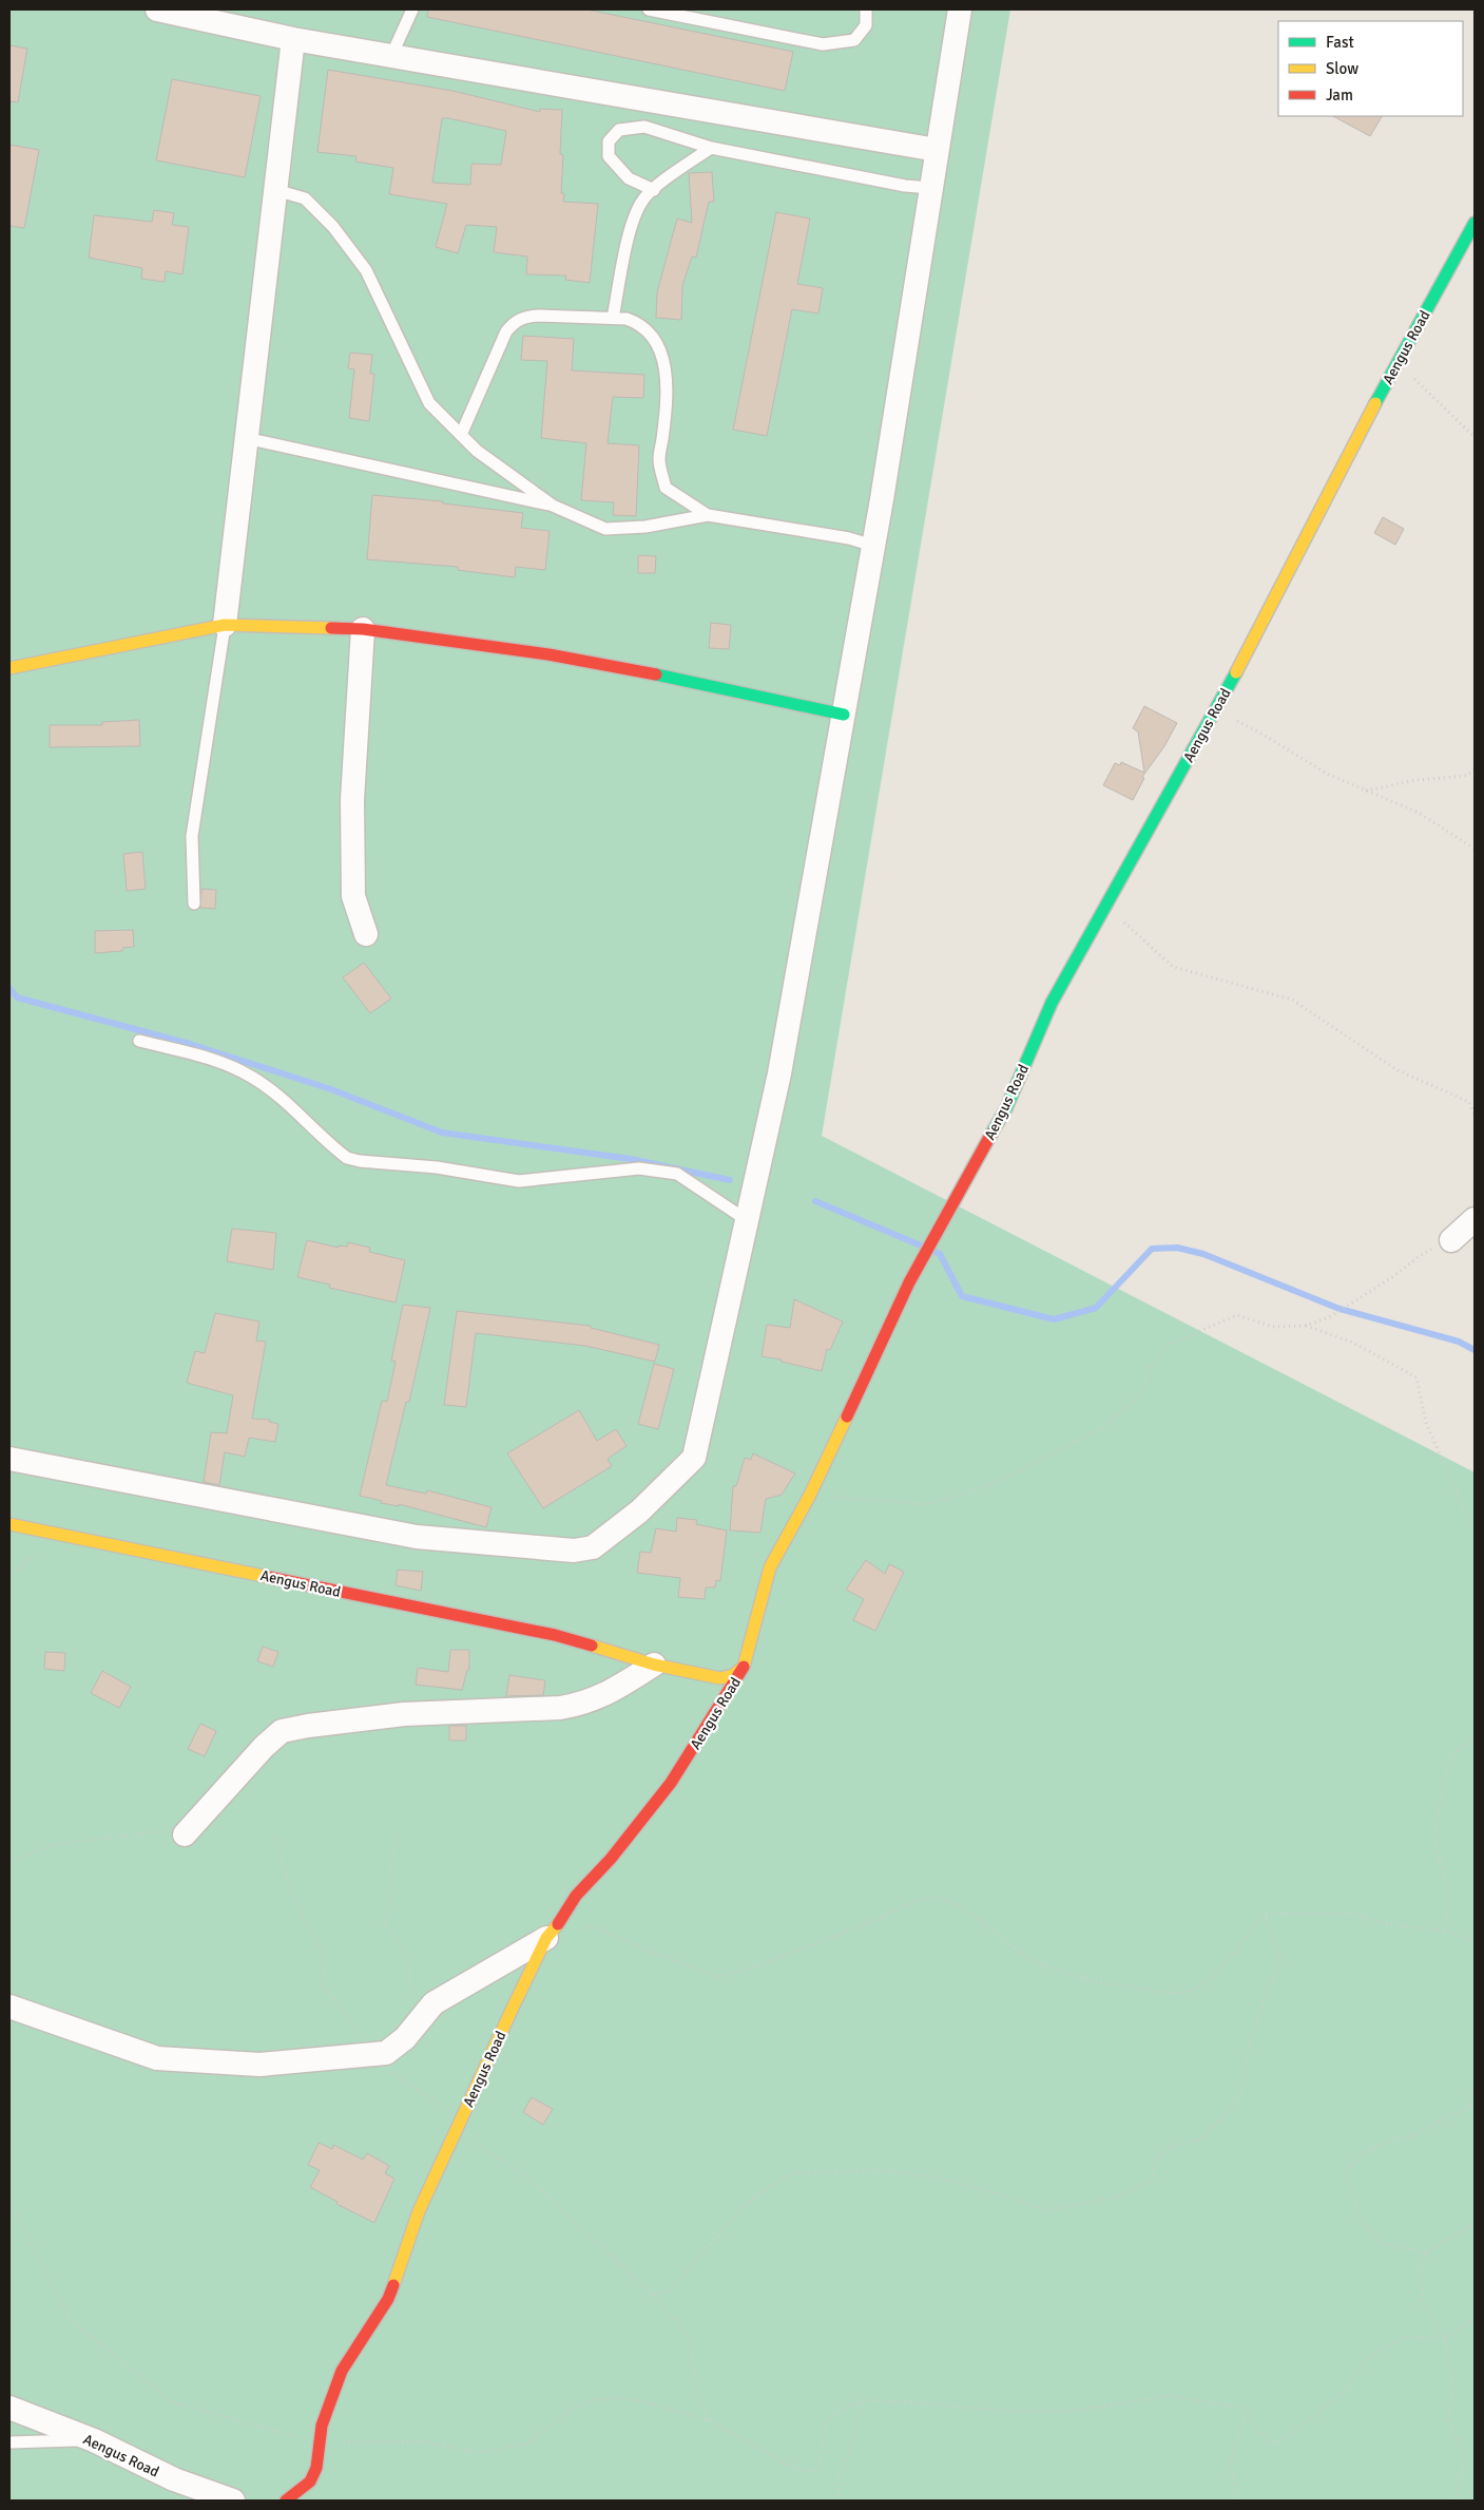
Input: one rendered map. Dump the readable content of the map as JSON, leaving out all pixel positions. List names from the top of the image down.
{
  "streets": {
    "street": ["Aengus Road"]
  },
  "legend": ["Fast", "Slow", "Jam"]
}
